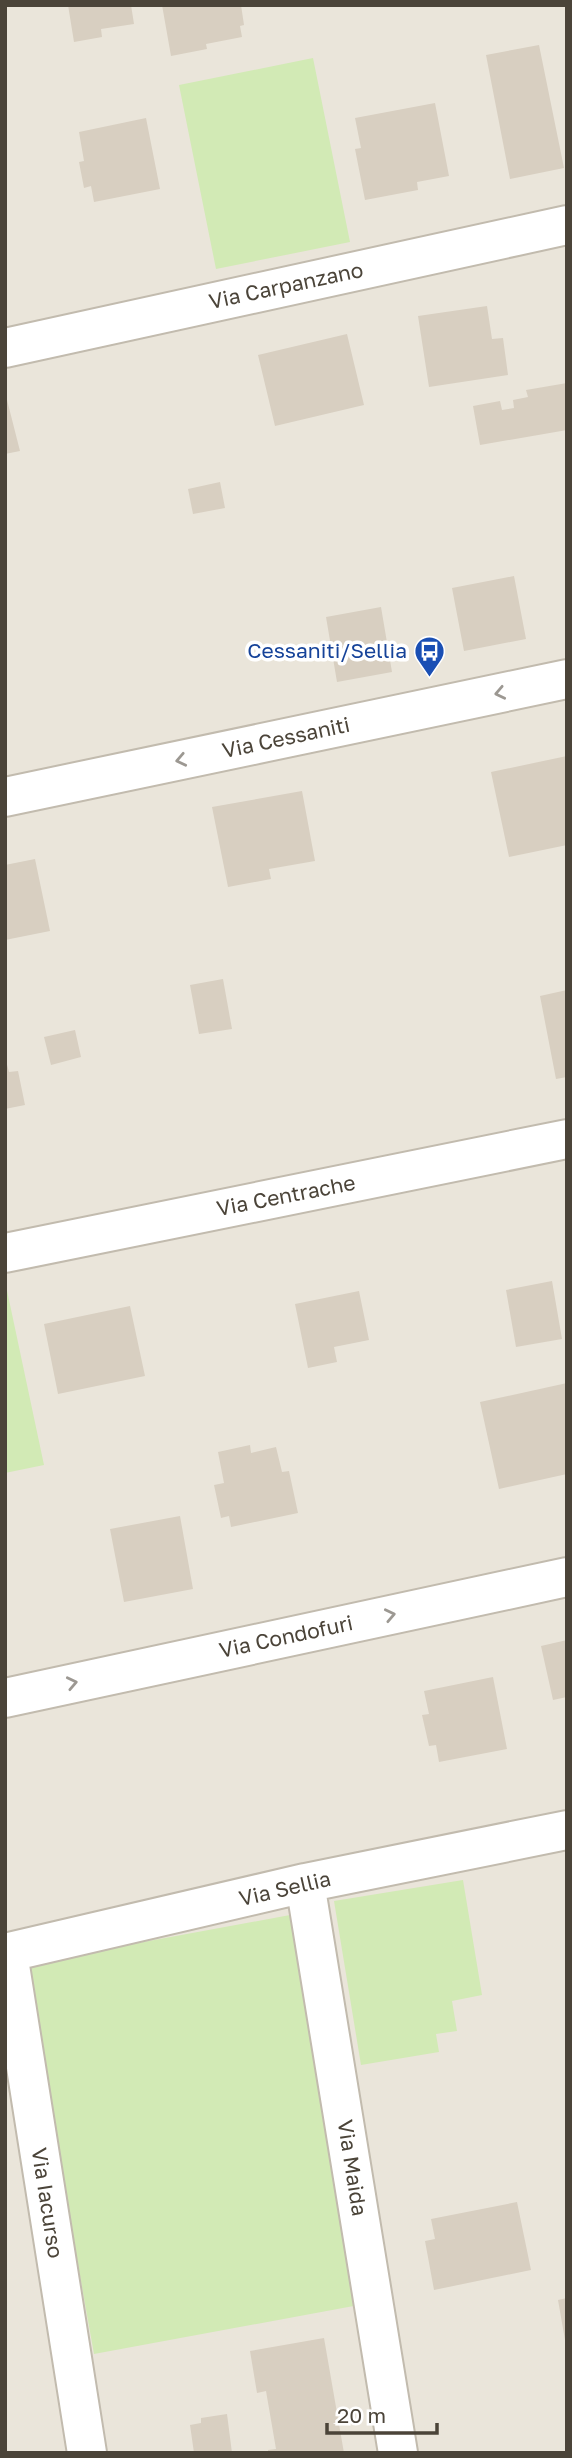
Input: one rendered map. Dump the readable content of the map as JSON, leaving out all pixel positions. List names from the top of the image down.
{
  "streets": {
    "street": [
      "Via Carpanzano",
      "Via Cessaniti",
      "Via Centrache",
      "Via Condofuri",
      "Via Sellia",
      "Via Maida",
      "Via Iacurso"
    ]
  },
  "crossings": [
    ["Via Sellia", "Via Maida"],
    ["Via Sellia", "Via Iacurso"]
  ],
  "one_way": ["Via Cessaniti", "Via Condofuri"],
  "places": {
    "bus stop": ["Cessaniti/Sellia"]
  },
  "scale_bar": "20 m"
}
